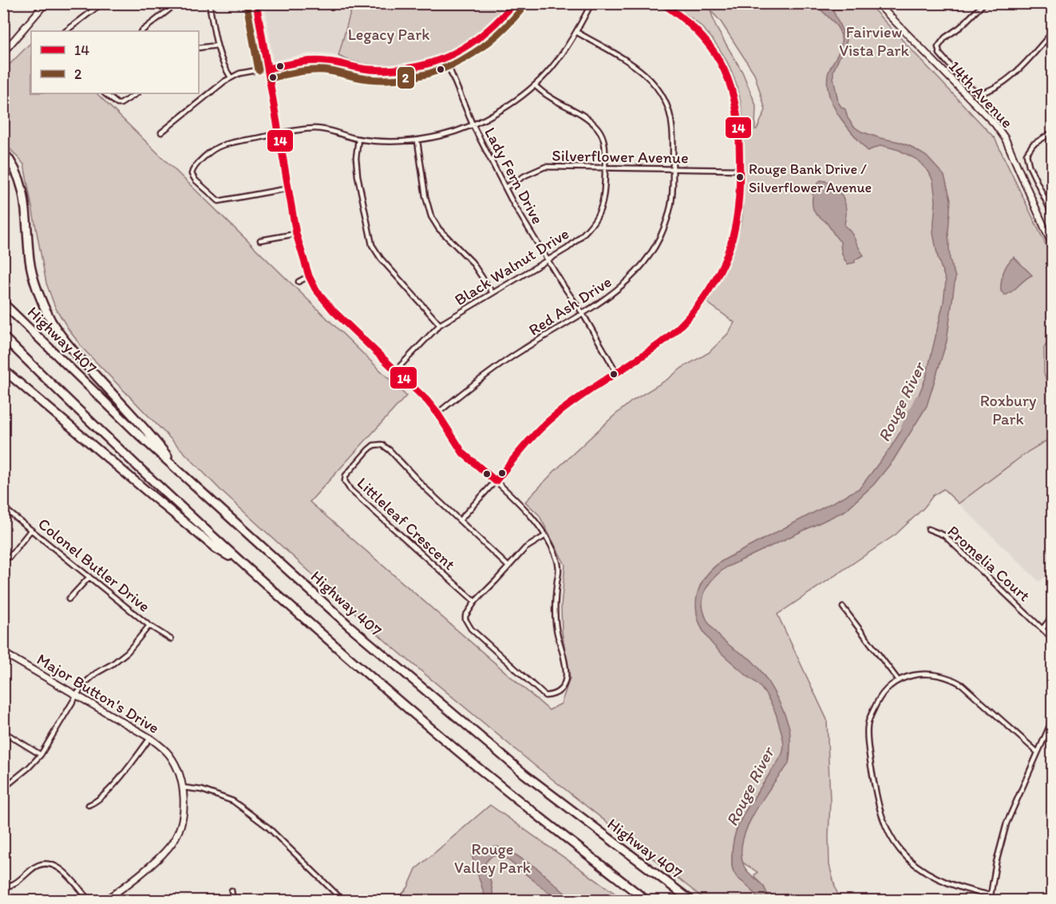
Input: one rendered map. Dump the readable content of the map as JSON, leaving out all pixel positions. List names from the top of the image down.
{
  "streets": {
    "highway": ["Highway 407"],
    "street": [
      "14th Avenue",
      "Silverflower Avenue",
      "Lady Fern Drive",
      "Black Walnut Drive",
      "Red Ash Drive",
      "Littleleaf Crescent",
      "Promelia Court",
      "Colonel Butler Drive",
      "Major Button's Drive"
    ]
  },
  "crossings": [
    ["Silverflower Avenue", "Lady Fern Drive"],
    ["Silverflower Avenue", "Black Walnut Drive"],
    ["Silverflower Avenue", "Red Ash Drive"],
    ["Lady Fern Drive", "Black Walnut Drive"],
    ["Lady Fern Drive", "Red Ash Drive"]
  ],
  "water": ["Rouge River"],
  "parks": [
    "Fairview Vista Park",
    "Legacy Park",
    "Roxbury Park",
    "Rouge Valley Park"
  ],
  "places": ["Rouge Bank Drive / Silverflower Avenue"],
  "lines": ["transit line 14", "transit line 2"],
  "legend": ["14", "2"]
}
